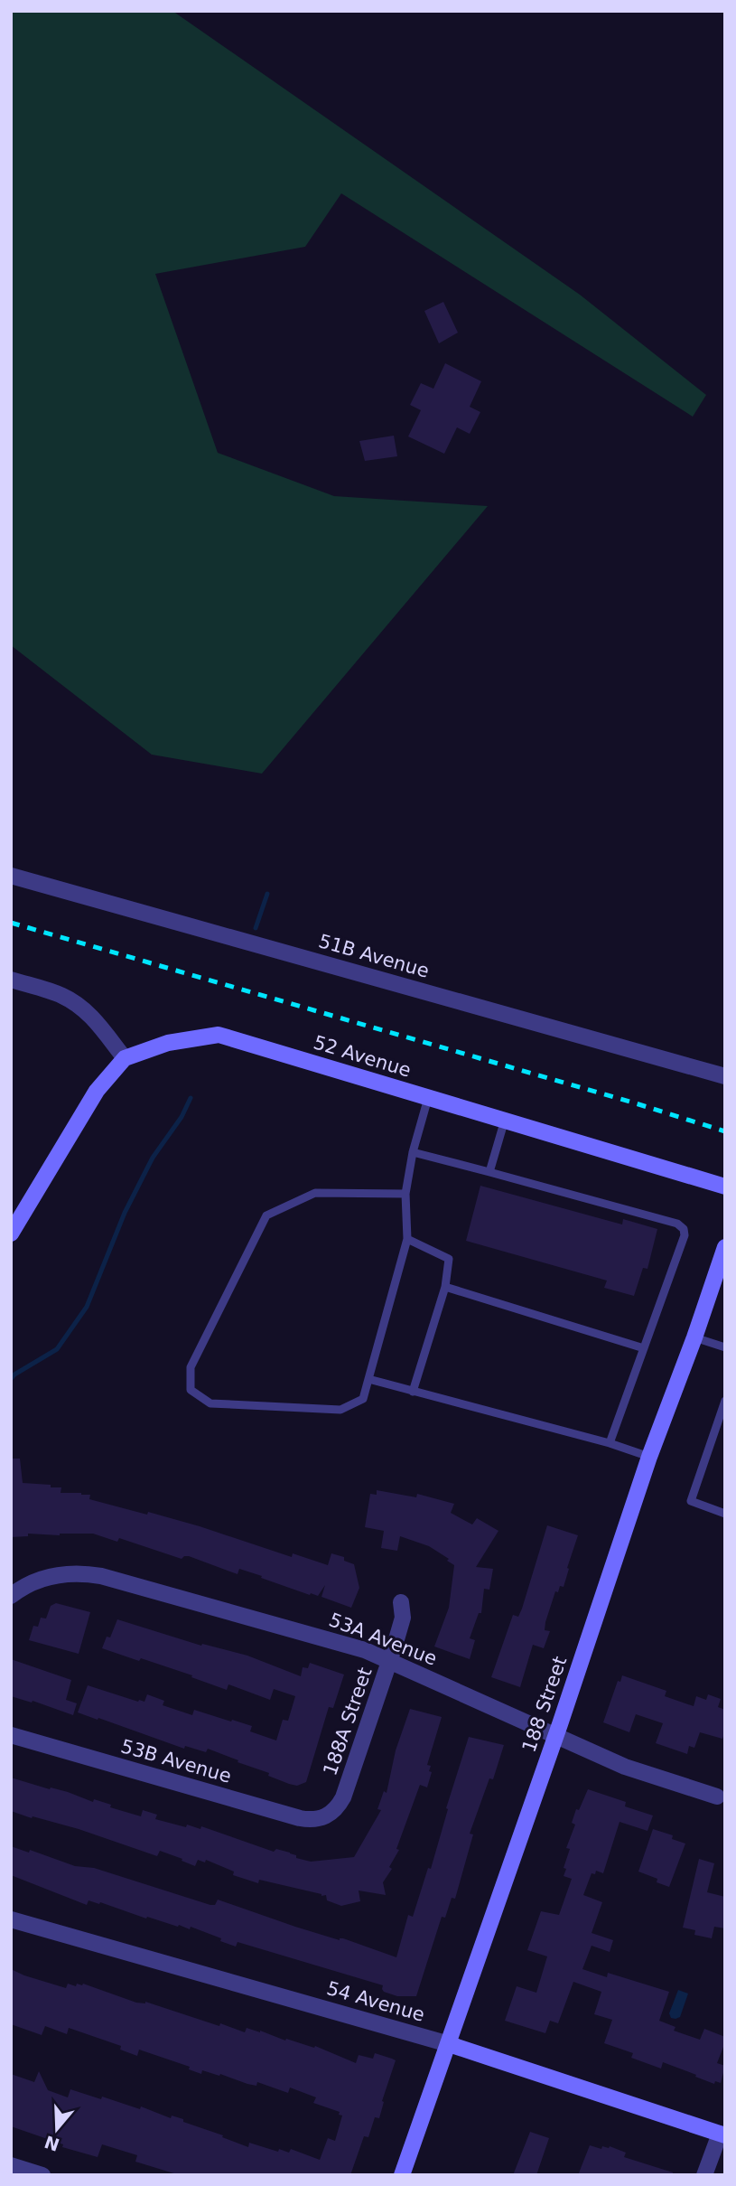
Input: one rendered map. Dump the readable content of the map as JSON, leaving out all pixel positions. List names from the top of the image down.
{
  "streets": {
    "street": [
      "51B Avenue",
      "52 Avenue",
      "53A Avenue",
      "188 Street",
      "188A Street",
      "53B Avenue",
      "54 Avenue"
    ]
  },
  "crossings": [
    ["53A Avenue", "188 Street"],
    ["53A Avenue", "188A Street"],
    ["188 Street", "54 Avenue"],
    ["188A Street", "53B Avenue"]
  ],
  "north": "bottom"
}
